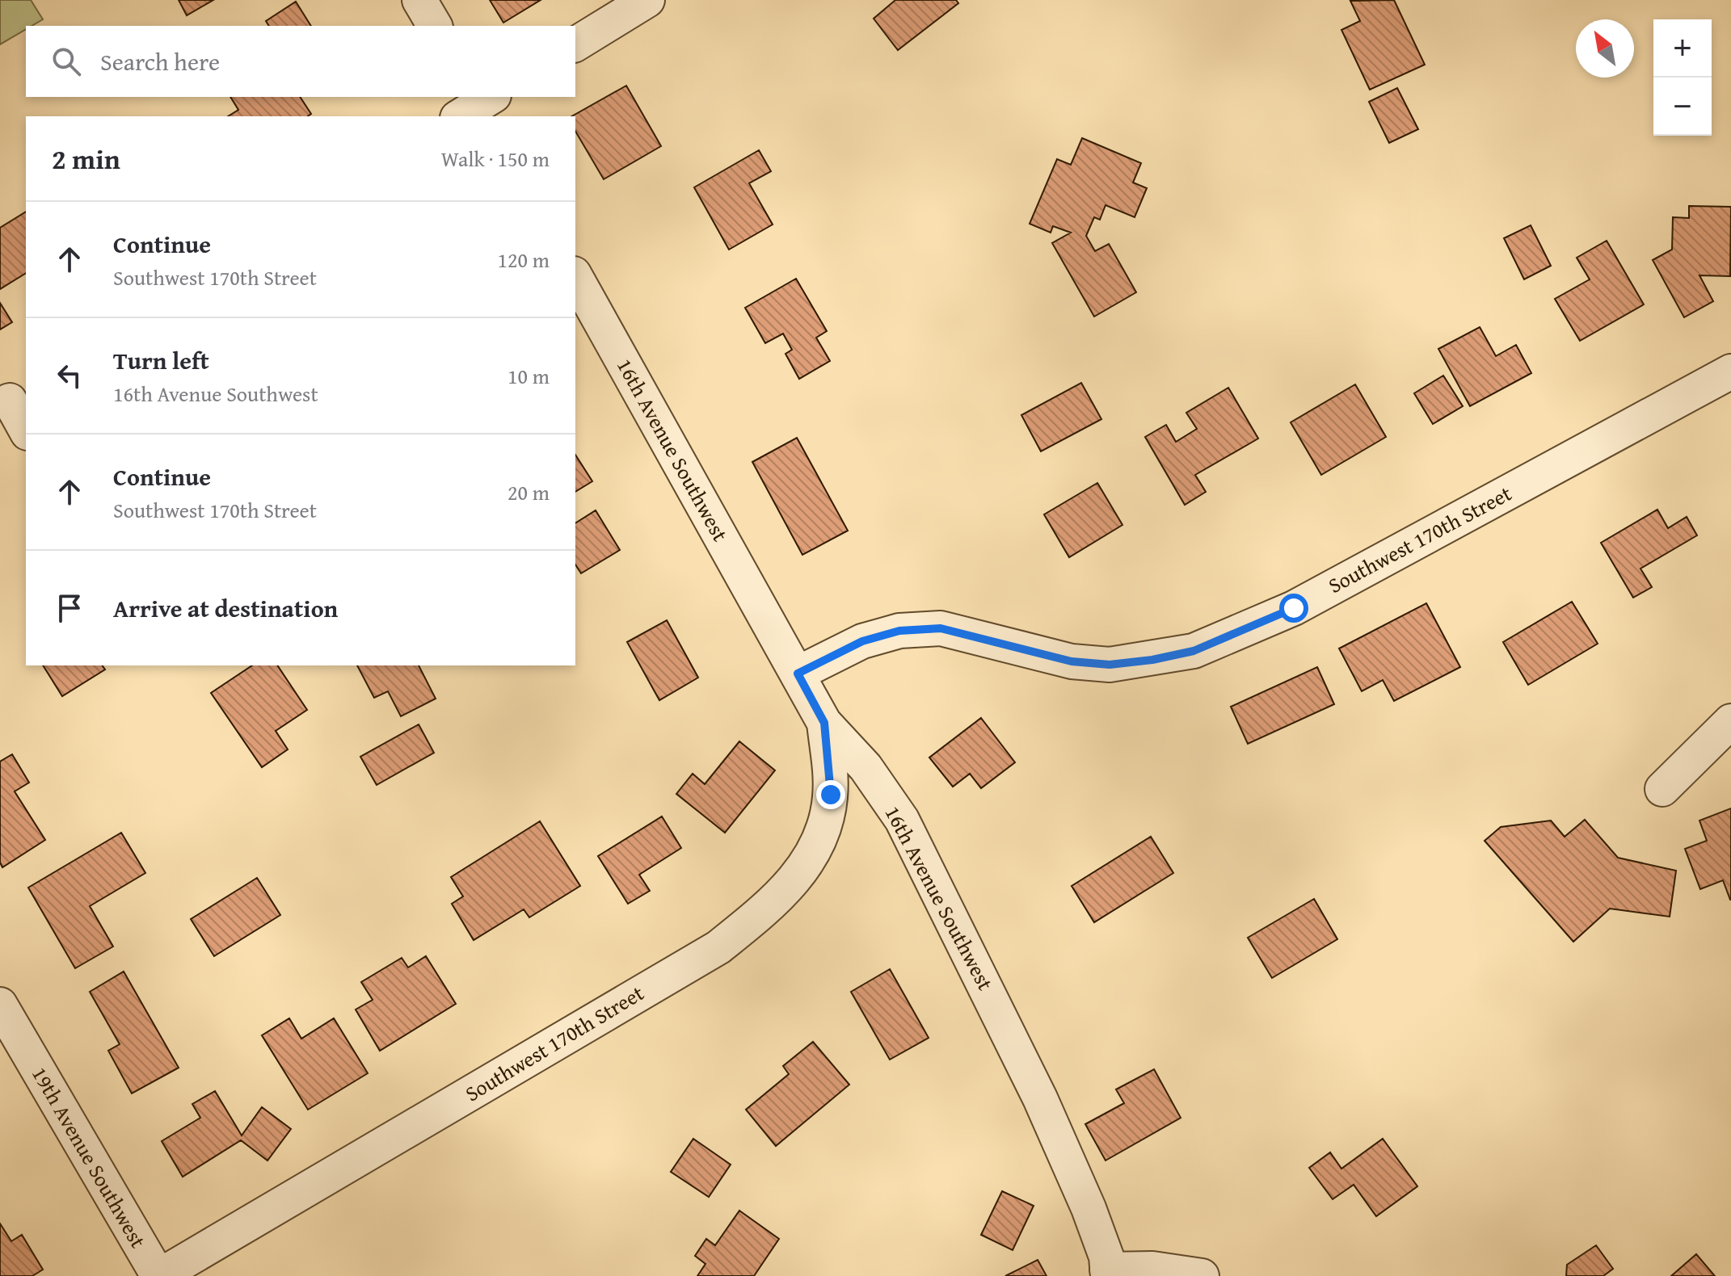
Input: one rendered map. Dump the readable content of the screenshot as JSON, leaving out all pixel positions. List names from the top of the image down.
{
  "streets": {
    "street": ["16th Avenue Southwest", "Southwest 170th Street", "19th Avenue Southwest"]
  },
  "crossings": [
    ["16th Avenue Southwest", "Southwest 170th Street"],
    ["Southwest 170th Street", "19th Avenue Southwest"]
  ],
  "north": "top left",
  "page": {
    "map_buttons": ["+", "−"],
    "search": "Search here",
    "heading": ["2 min", "Walk · 150 m"],
    "list": [
      ["Continue", "Southwest 170th Street", "120 m"],
      ["Turn left", "16th Avenue Southwest", "10 m"],
      ["Continue", "Southwest 170th Street", "20 m"],
      "Arrive at destination"
    ]
  }
}
